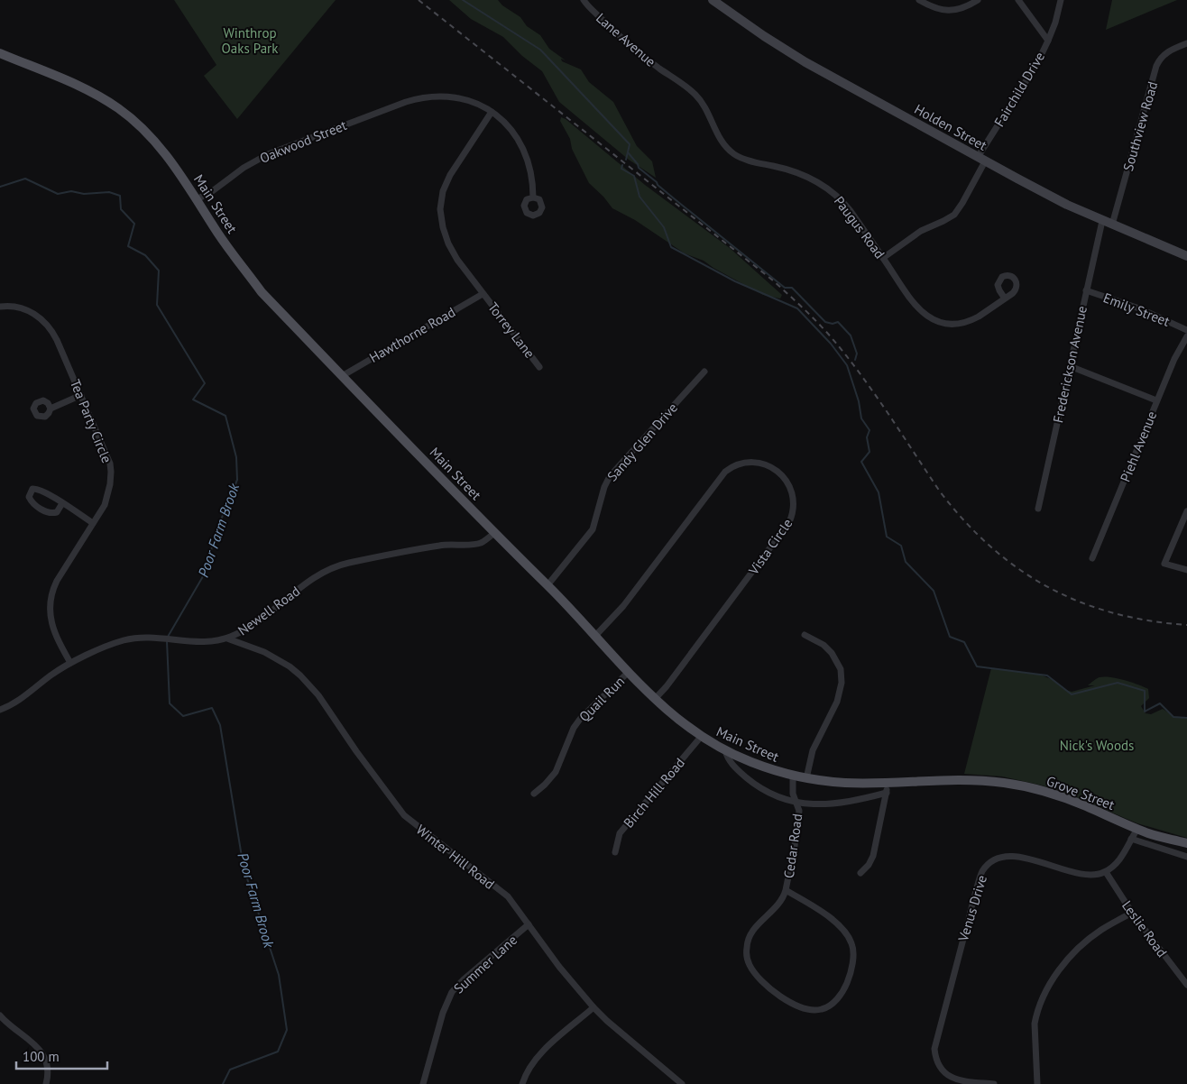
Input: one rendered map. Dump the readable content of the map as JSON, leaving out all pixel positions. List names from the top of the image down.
{
  "streets": {
    "main road": ["Holden Street", "Main Street", "Grove Street"],
    "street": [
      "Lane Avenue",
      "Fairchild Drive",
      "Southview Road",
      "Oakwood Street",
      "Paugus Road",
      "Emily Street",
      "Torrey Lane",
      "Hawthorne Road",
      "Frederickson Avenue",
      "Tea Party Circle",
      "Sandy Glen Drive",
      "Piehl Avenue",
      "Vista Circle",
      "Newell Road",
      "Quail Run",
      "Birch Hill Road",
      "Cedar Road",
      "Winter Hill Road",
      "Venus Drive",
      "Leslie Road",
      "Summer Lane"
    ]
  },
  "crossings": [
    ["Lane Avenue", "Paugus Road"],
    ["Fairchild Drive", "Holden Street"],
    ["Fairchild Drive", "Paugus Road"],
    ["Southview Road", "Holden Street"],
    ["Holden Street", "Frederickson Avenue"],
    ["Oakwood Street", "Main Street"],
    ["Oakwood Street", "Torrey Lane"],
    ["Main Street", "Hawthorne Road"],
    ["Main Street", "Sandy Glen Drive"],
    ["Main Street", "Vista Circle"],
    ["Main Street", "Newell Road"],
    ["Main Street", "Quail Run"],
    ["Main Street", "Birch Hill Road"],
    ["Main Street", "Grove Street"],
    ["Main Street", "Cedar Road"],
    ["Emily Street", "Frederickson Avenue"],
    ["Torrey Lane", "Hawthorne Road"],
    ["Tea Party Circle", "Newell Road"],
    ["Newell Road", "Winter Hill Road"],
    ["Winter Hill Road", "Summer Lane"],
    ["Venus Drive", "Leslie Road"]
  ],
  "water": ["Poor Farm Brook"],
  "parks": ["Winthrop Oaks Park", "Nick's Woods"],
  "scale_bar": "100 m"
}
